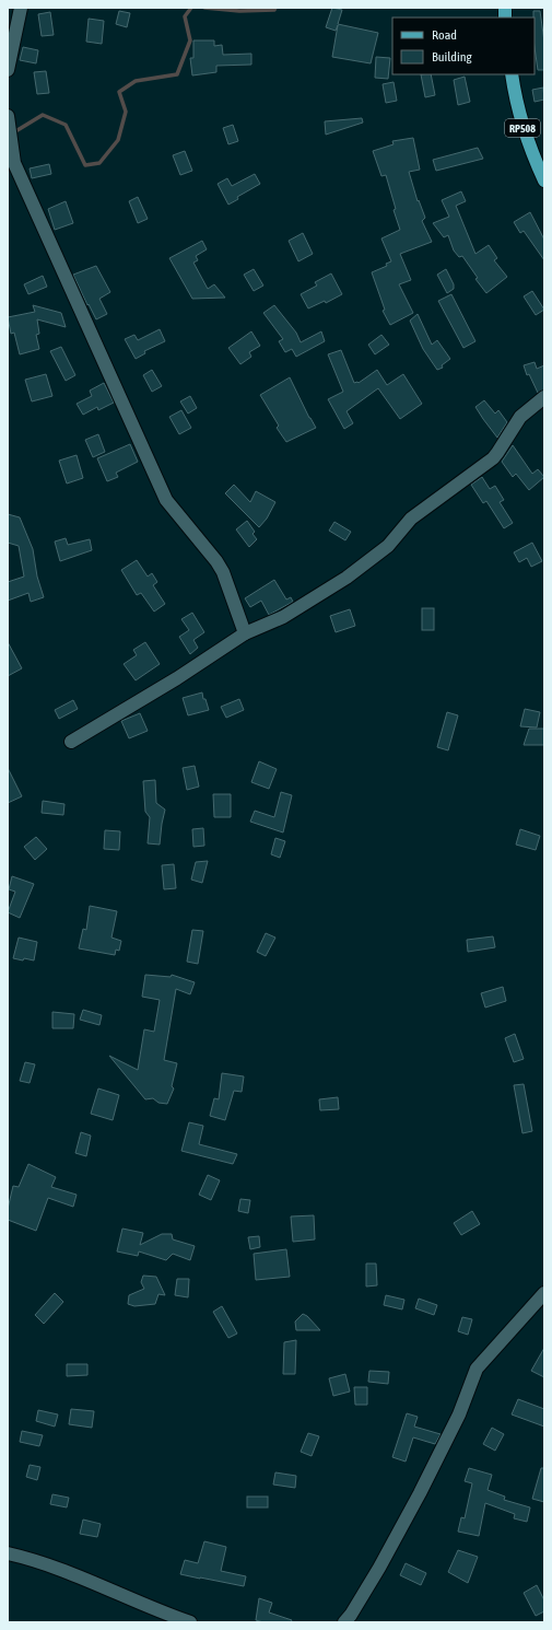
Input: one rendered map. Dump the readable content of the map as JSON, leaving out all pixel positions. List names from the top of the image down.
{
  "streets": {
    "main road": ["RP508"]
  },
  "legend": ["Road", "Building"]
}
